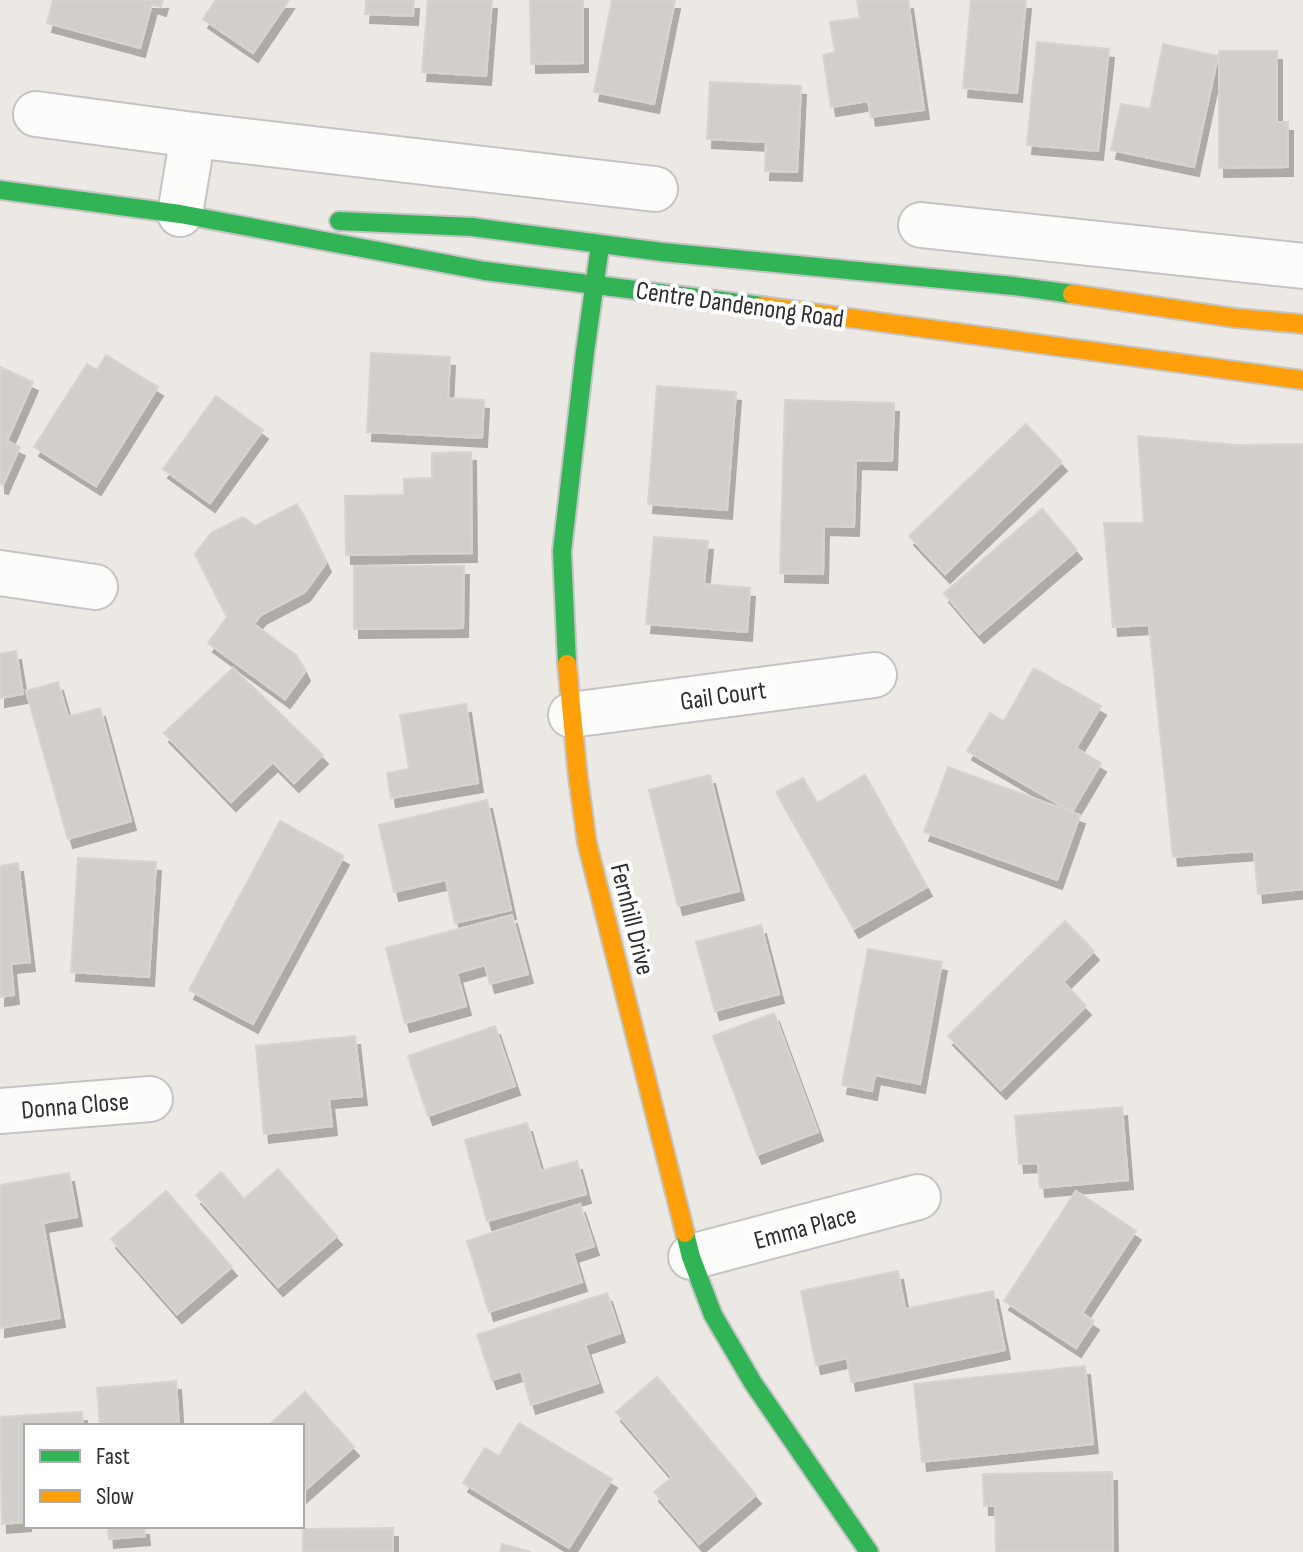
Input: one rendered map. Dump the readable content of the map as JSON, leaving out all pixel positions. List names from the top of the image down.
{
  "streets": {
    "main road": ["Centre Dandenong Road", "Fernhill Drive"],
    "street": ["Gail Court", "Donna Close", "Emma Place"]
  },
  "crossings": [
    ["Centre Dandenong Road", "Fernhill Drive"],
    ["Gail Court", "Fernhill Drive"],
    ["Fernhill Drive", "Emma Place"]
  ],
  "legend": ["Fast", "Slow"]
}
